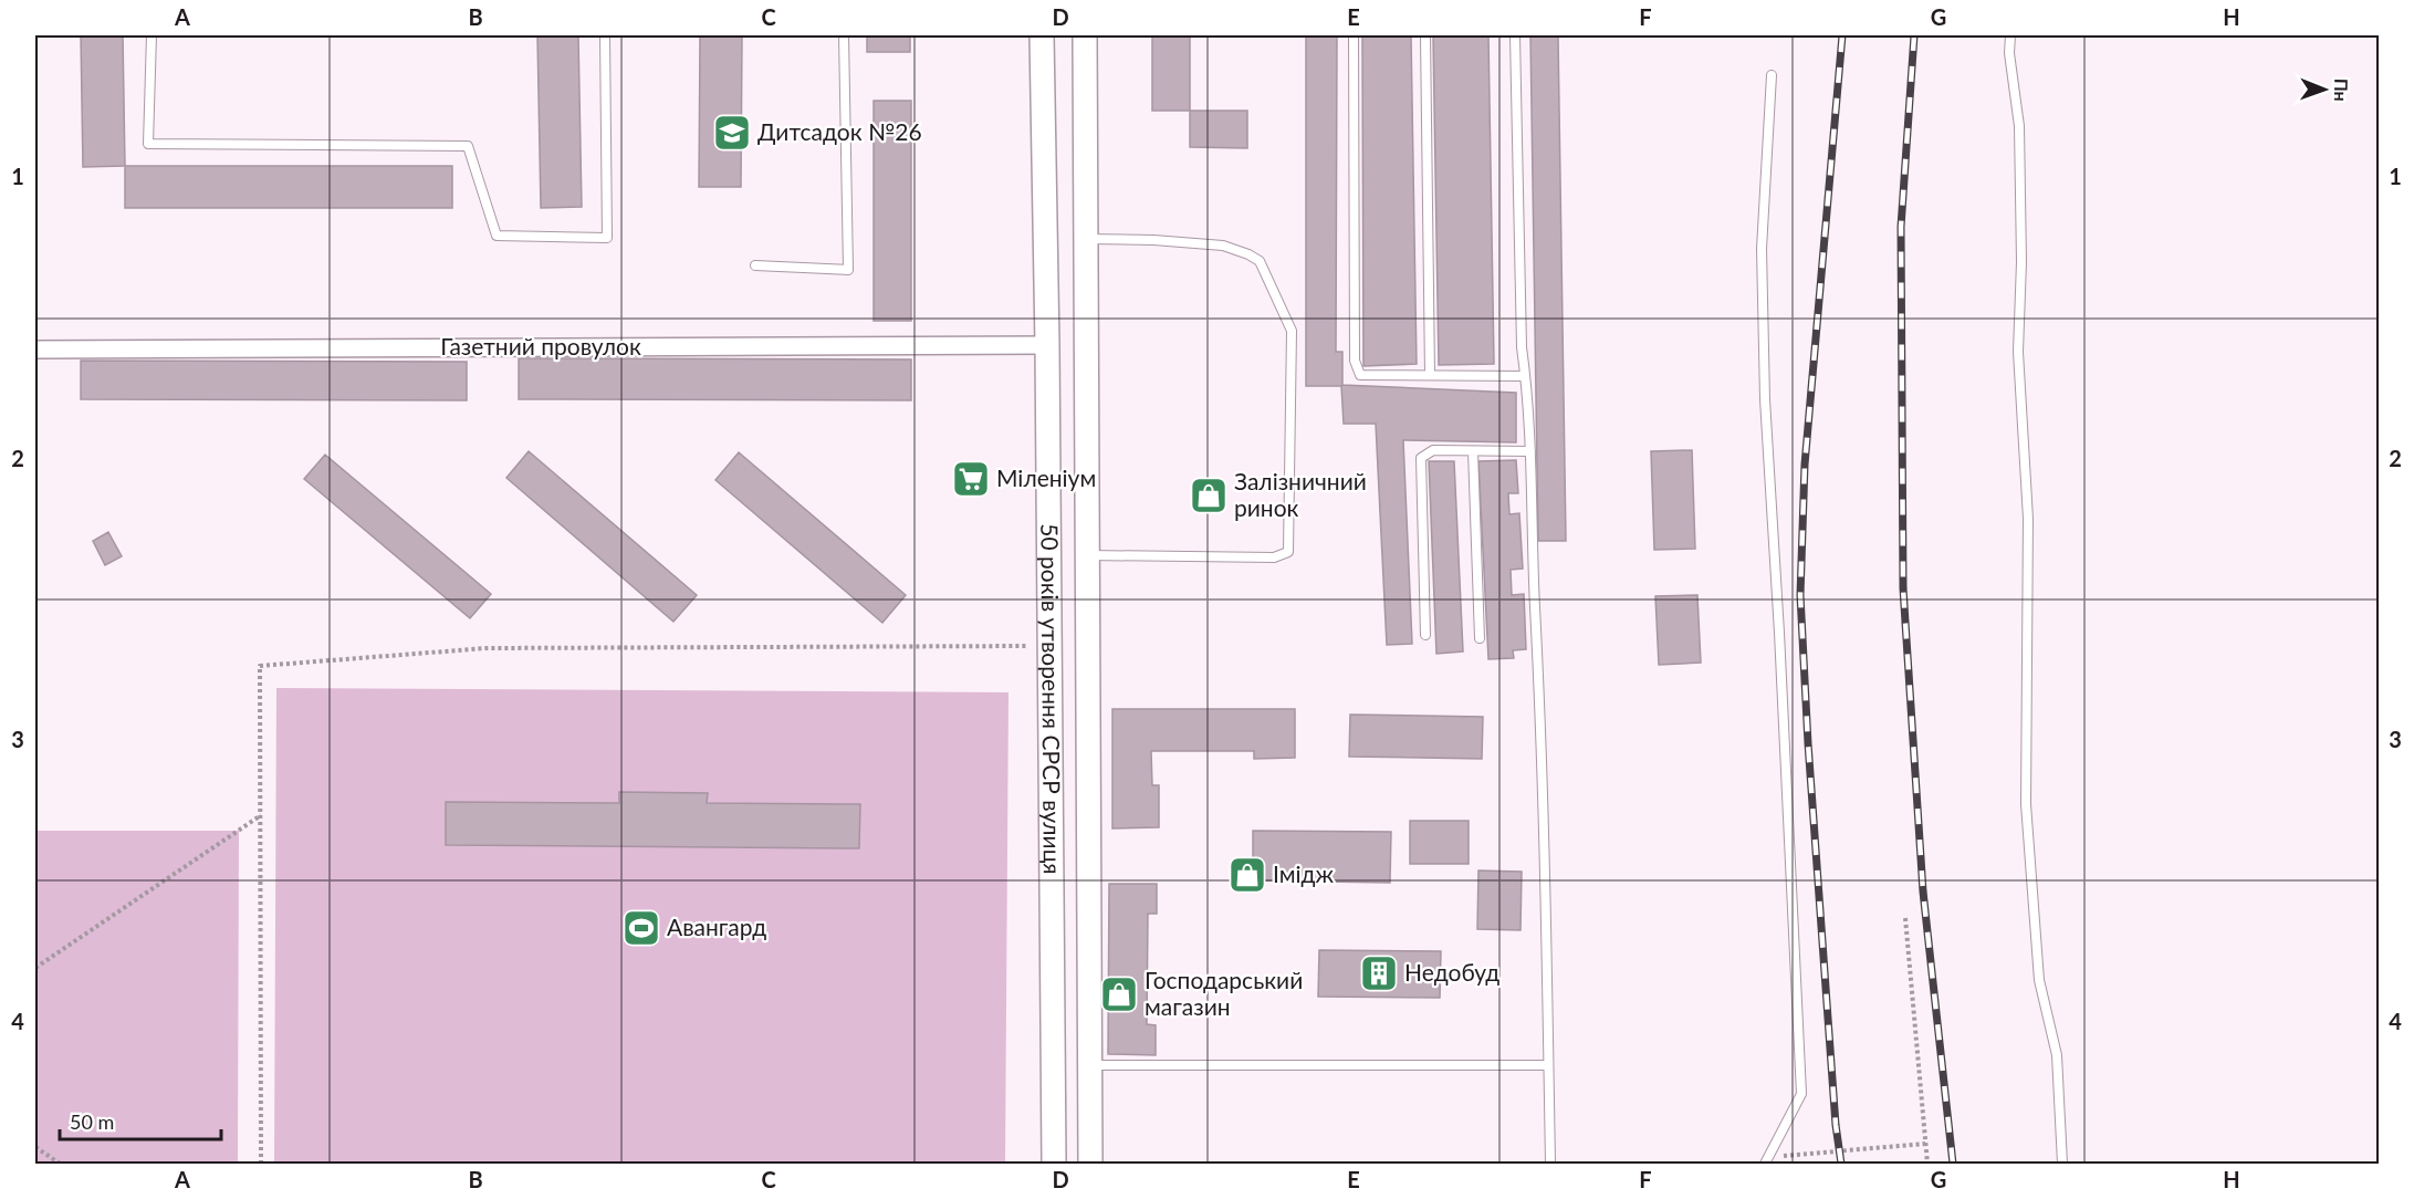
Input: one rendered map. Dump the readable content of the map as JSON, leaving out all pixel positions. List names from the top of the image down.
{
  "streets": {
    "main road": ["50 років утворення СРСР вулиця"],
    "street": ["Газетний провулок"]
  },
  "crossings": [
    ["Газетний провулок", "50 років утворення СРСР вулиця"]
  ],
  "places": {
    "school or university": ["Дитсадок №26"],
    "supermarket": ["Міленіум"],
    "shop": ["Залізничний ринок", "Імідж", "Господарський магазин"],
    "sports": ["Авангард"],
    "building": ["Недобуд"]
  },
  "scale_bar": "50 m",
  "north": "right",
  "grid": {
    "columns": [
      "A",
      "B",
      "C",
      "D",
      "E",
      "F",
      "G",
      "H"
    ],
    "rows": [
      "1",
      "2",
      "3",
      "4"
    ]
  }
}
